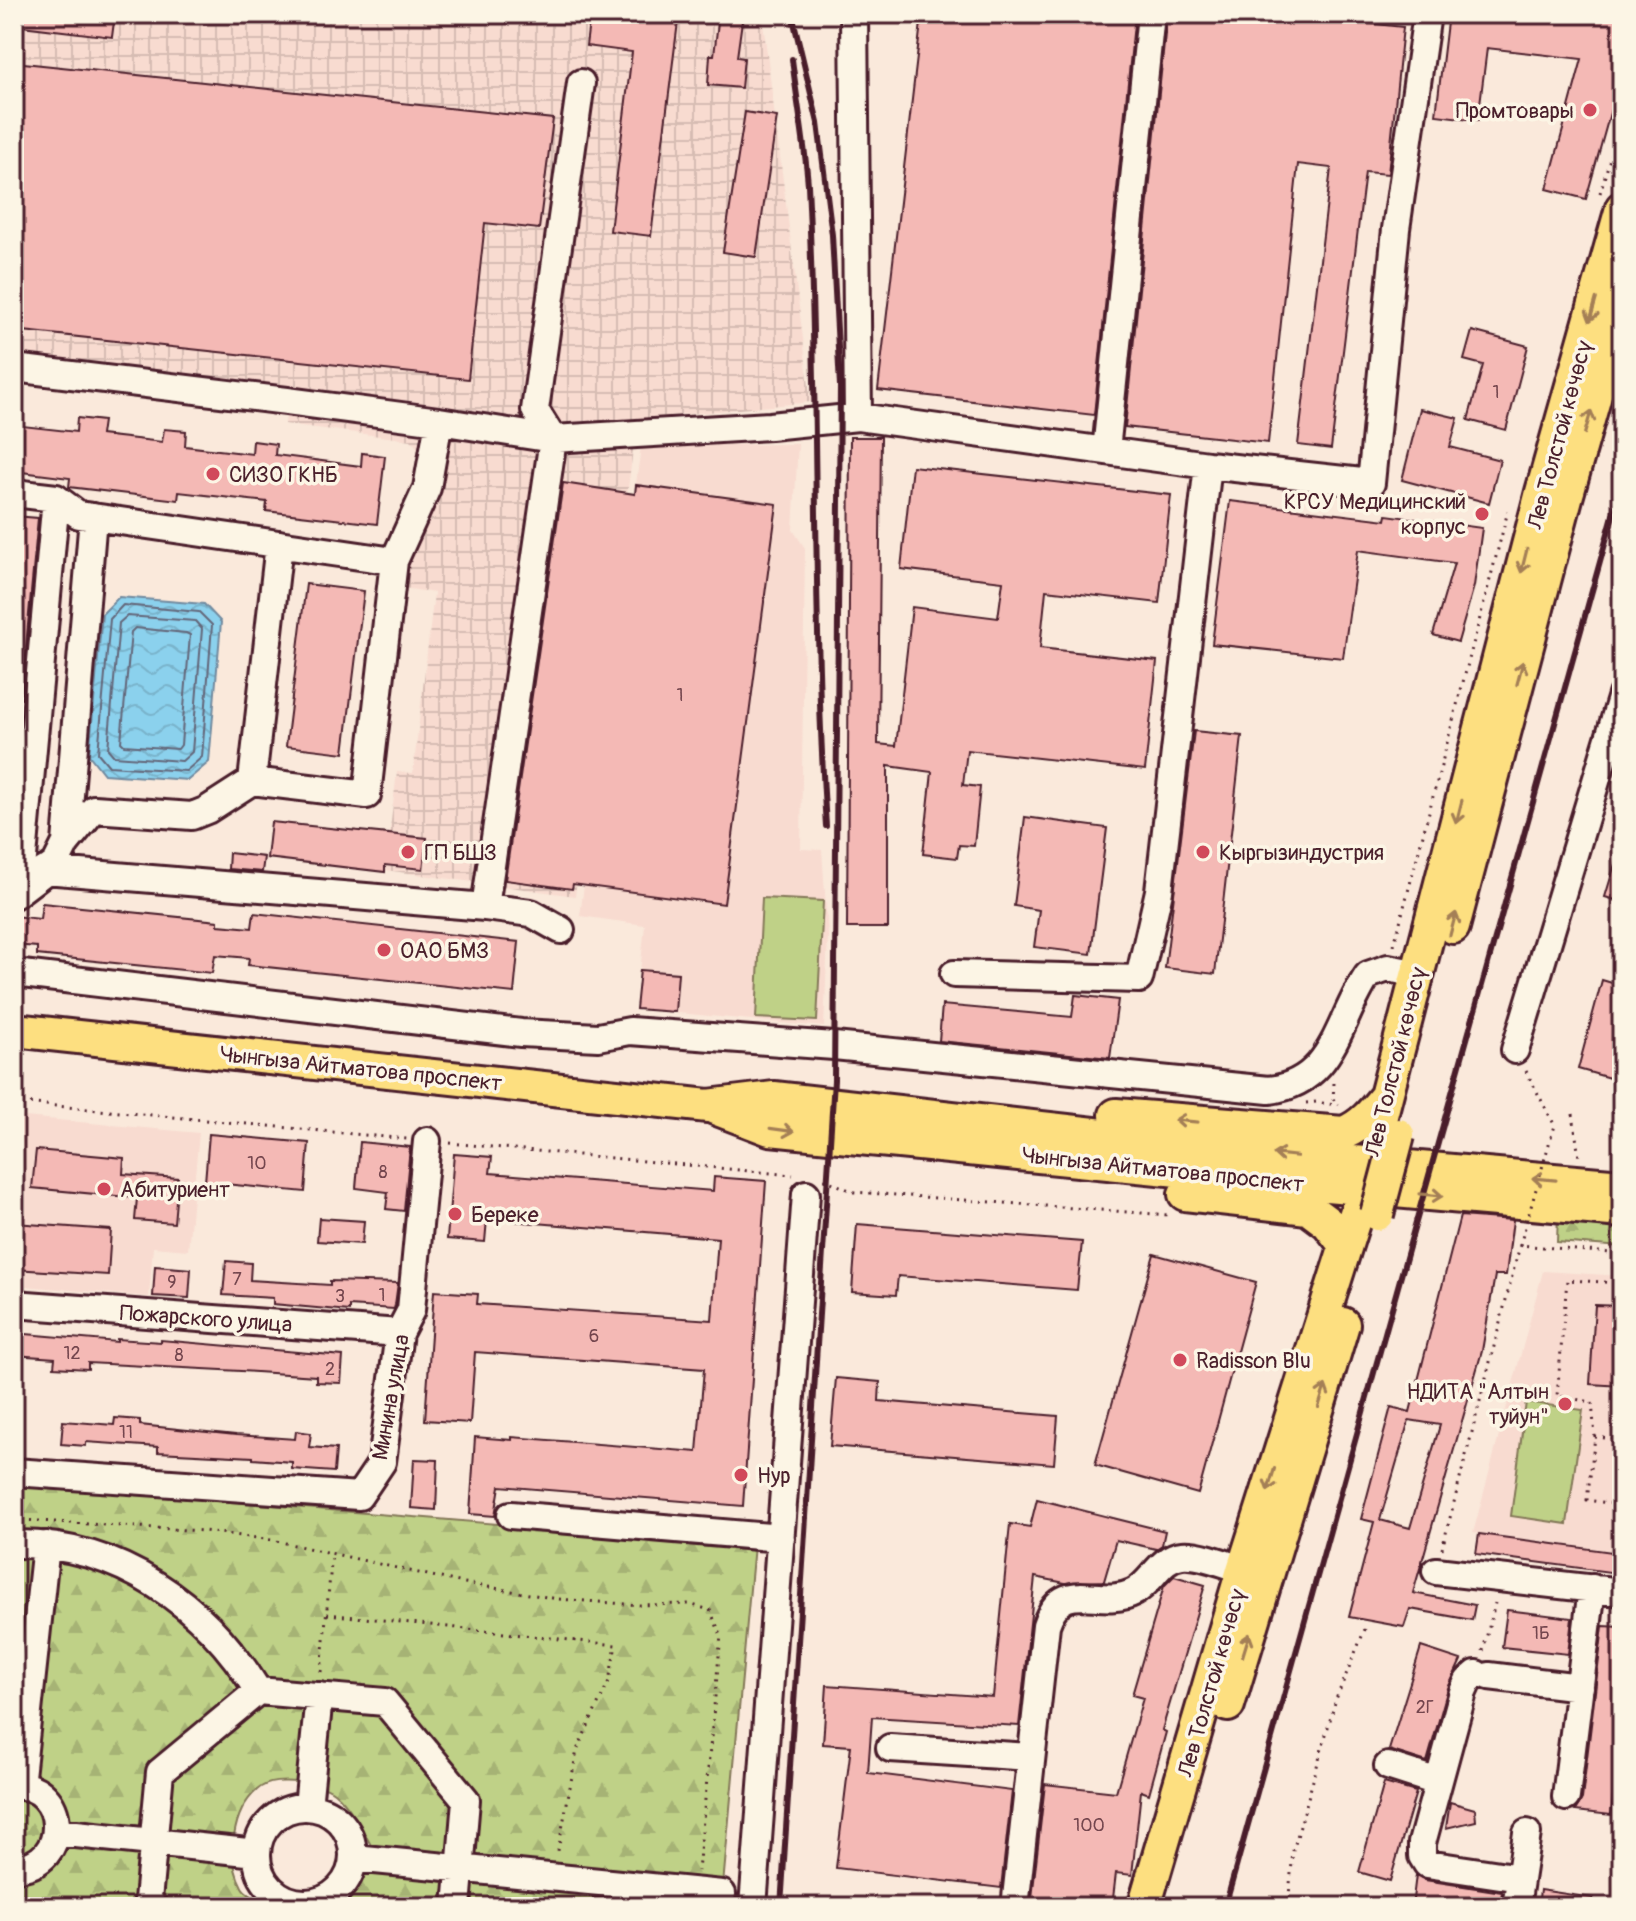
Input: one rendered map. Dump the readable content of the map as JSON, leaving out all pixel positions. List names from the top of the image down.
{
  "streets": {
    "main road": ["Лев Толстой көчөсү", "Чынгыза Айтматова проспект"],
    "street": ["Пожарского улица", "Минина улица"]
  },
  "crossings": [
    ["Пожарского улица", "Минина улица"]
  ],
  "places": [
    "Промтовары",
    "СИЗО ГКНБ",
    "КРСУ Медицинский корпус",
    "ГП БШЗ",
    "Кыргызиндустрия",
    "ОАО БМЗ",
    "Абитуриент",
    "Береке",
    "Radisson Blu",
    "НДИТА \"Алтын туйун\"",
    "Нур"
  ],
  "house_numbers": [
    "1",
    "1",
    "10",
    "8",
    "7",
    "9",
    "1",
    "3",
    "6",
    "12",
    "8",
    "2",
    "11",
    "1Б",
    "2Г",
    "100"
  ]
}
